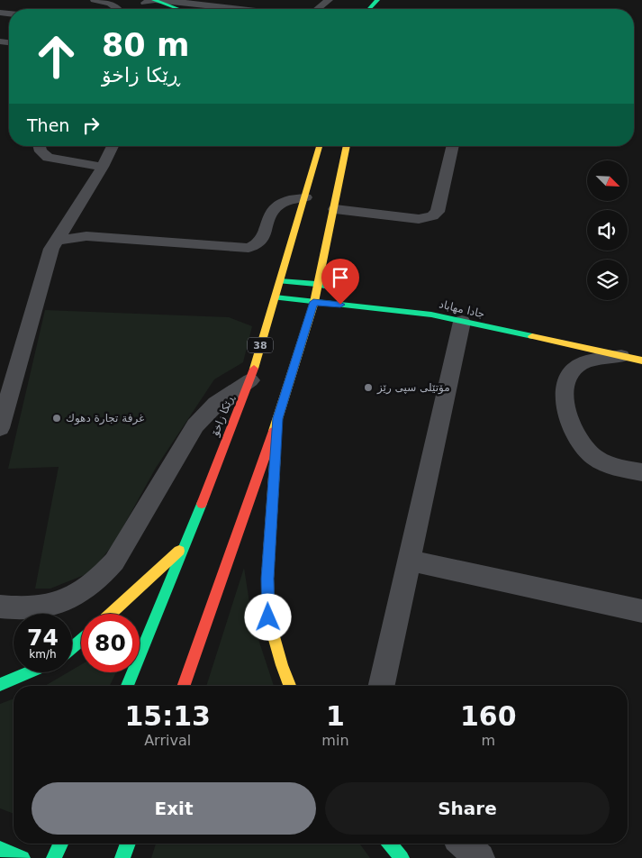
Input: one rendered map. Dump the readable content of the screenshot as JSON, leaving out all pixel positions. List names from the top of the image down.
{
  "streets": {
    "main road": ["جادا مهاباد", "38", "ڕێکا زاخۆ"]
  },
  "crossings": [
    ["جادا مهاباد", "ڕێکا زاخۆ"]
  ],
  "places": ["مۆتێلی سپی رێز", "غرفة تجارة دهوك"],
  "north": "bottom right",
  "page": {
    "turn": ["80 m", "ڕێکا زاخۆ"],
    "then": "Then",
    "speed": "74 km/h",
    "limit": "80",
    "eta": [
      "15:13",
      "Arrival",
      "1",
      "min",
      "160",
      "m"
    ],
    "buttons": ["Exit", "Share"]
  }
}
